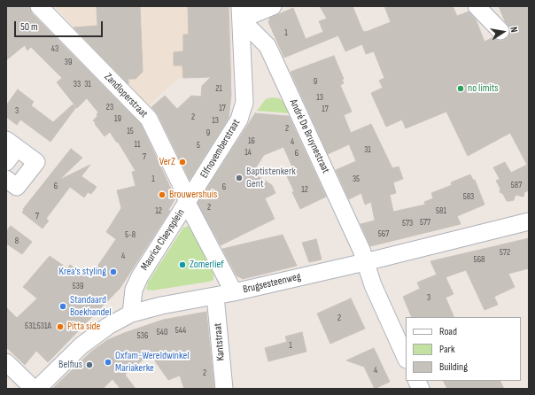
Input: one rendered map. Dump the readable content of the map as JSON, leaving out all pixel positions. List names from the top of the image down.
{
  "streets": {
    "street": [
      "Zandloperstraat",
      "André De Bruynestraat",
      "Elfnovemberstraat",
      "Maurice Claeysplein",
      "Brugsesteenweg",
      "Kantstraat"
    ]
  },
  "crossings": [
    ["Zandloperstraat", "Elfnovemberstraat"],
    ["Zandloperstraat", "Maurice Claeysplein"],
    ["André De Bruynestraat", "Elfnovemberstraat"],
    ["André De Bruynestraat", "Brugsesteenweg"],
    ["Elfnovemberstraat", "Maurice Claeysplein"],
    ["Maurice Claeysplein", "Brugsesteenweg"],
    ["Brugsesteenweg", "Kantstraat"]
  ],
  "places": [
    "no limits",
    "VerZ",
    "Baptistenkerk Gent",
    "Brouwershuis",
    "Zomerlief",
    "Krea's styling",
    "Standaard Boekhandel",
    "Pitta side",
    "Oxfam-Wereldwinkel Mariakerke",
    "Belfius"
  ],
  "house_numbers": [
    "1",
    "43",
    "39",
    "9",
    "33",
    "31",
    "21",
    "13",
    "23",
    "17",
    "17",
    "3",
    "2",
    "19",
    "13",
    "2",
    "15",
    "9",
    "16",
    "4",
    "11",
    "5",
    "31",
    "14",
    "6",
    "7",
    "1",
    "35",
    "587",
    "6",
    "6",
    "12",
    "583",
    "2",
    "12",
    "581",
    "7",
    "577",
    "573",
    "567",
    "5-8",
    "8",
    "572",
    "4",
    "568",
    "539",
    "3",
    "2",
    "531;531A",
    "544",
    "540",
    "536",
    "1",
    "4",
    "2"
  ],
  "legend": ["Road", "Park", "Building"],
  "scale_bar": "50 m",
  "north": "right"
}
